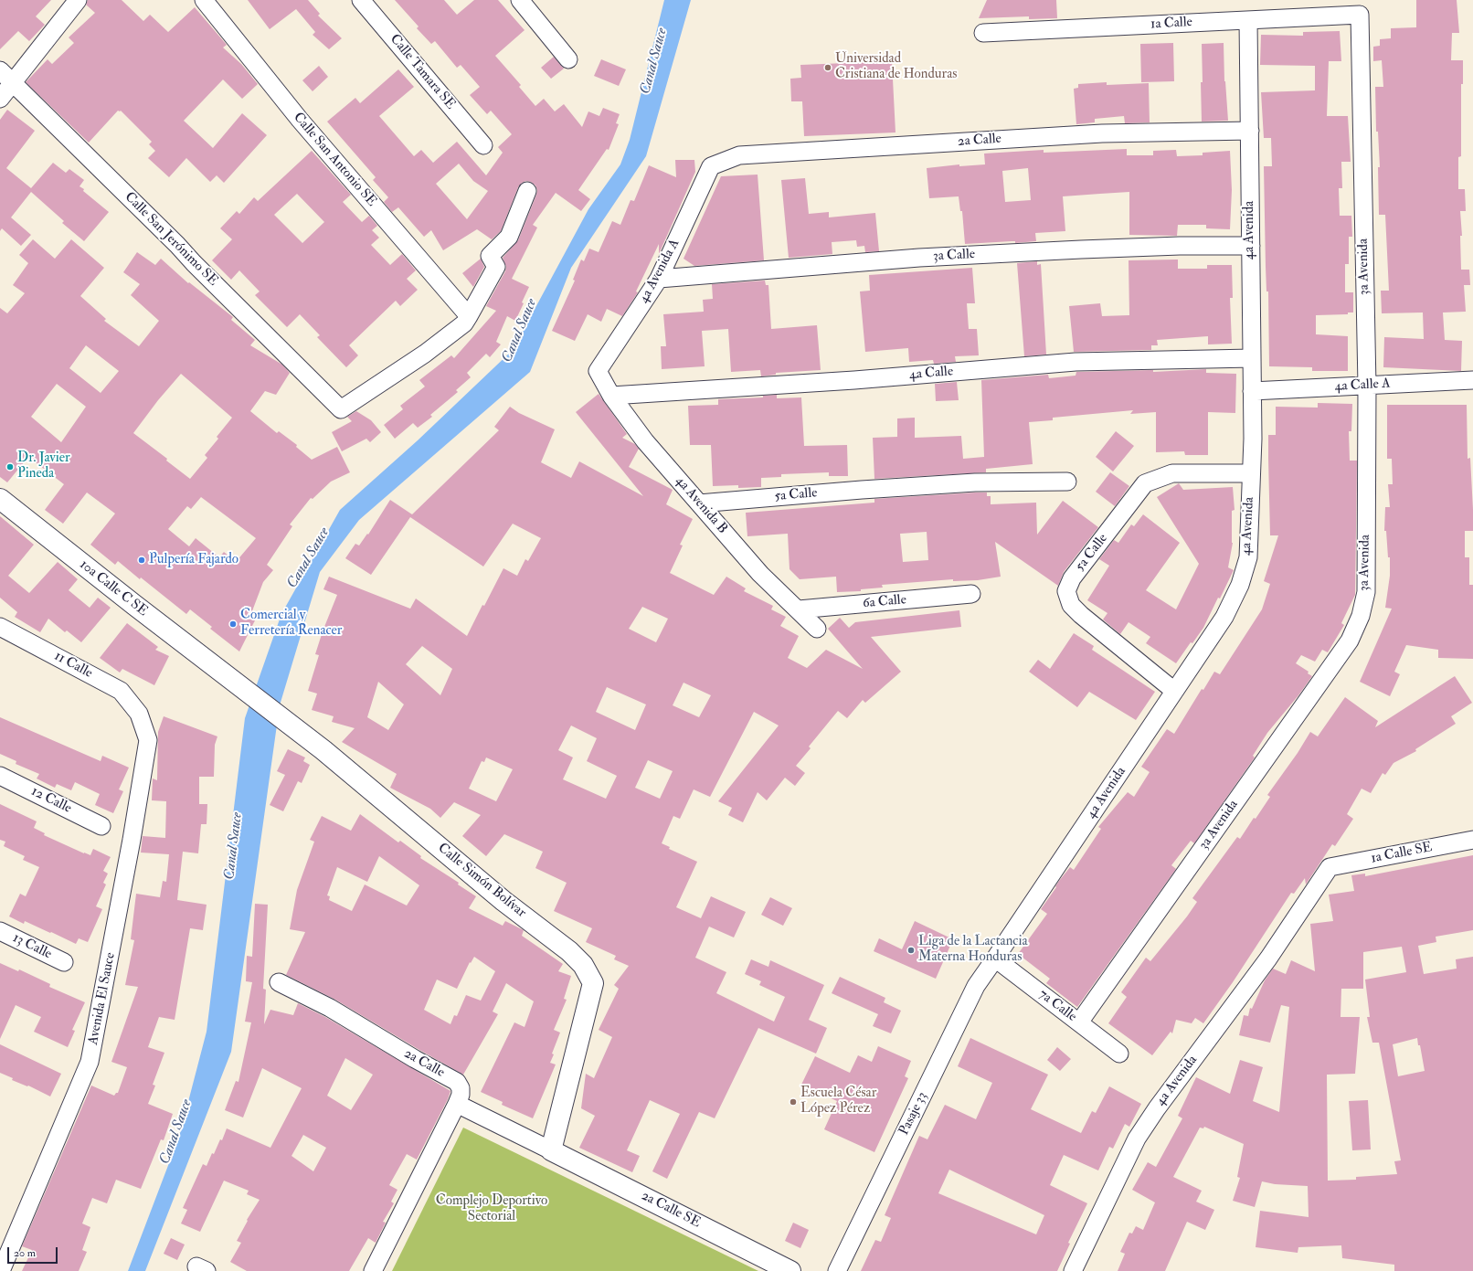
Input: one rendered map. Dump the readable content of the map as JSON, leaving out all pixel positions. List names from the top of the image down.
{
  "streets": {
    "street": [
      "1a Calle",
      "Calle Tamara SE",
      "2a Calle",
      "Calle San Antonio SE",
      "4a Avenida",
      "Calle San Jerónimo SE",
      "3a Calle",
      "3a Avenida",
      "4a Avenida A",
      "4a Calle",
      "4a Calle A",
      "5a Calle",
      "4a Avenida B",
      "10a Calle C SE",
      "6a Calle",
      "11 Calle",
      "12 Calle",
      "1a Calle SE",
      "Calle Simón Bolívar",
      "13 Calle",
      "Avenida El Sauce",
      "7a Calle",
      "Pasaje 33",
      "2a Calle SE"
    ]
  },
  "crossings": [
    ["1a Calle", "4a Avenida"],
    ["1a Calle", "3a Avenida"],
    ["2a Calle", "4a Avenida"],
    ["2a Calle", "4a Avenida A"],
    ["Calle San Antonio SE", "Calle San Jerónimo SE"],
    ["4a Avenida", "3a Calle"],
    ["4a Avenida", "4a Calle"],
    ["4a Avenida", "4a Calle A"],
    ["4a Avenida", "5a Calle"],
    ["4a Avenida", "1a Calle SE"],
    ["4a Avenida", "7a Calle"],
    ["4a Avenida", "Pasaje 33"],
    ["3a Calle", "4a Avenida A"],
    ["3a Avenida", "4a Calle A"],
    ["3a Avenida", "7a Calle"],
    ["4a Avenida A", "4a Avenida B"],
    ["4a Calle", "4a Avenida B"],
    ["5a Calle", "4a Avenida B"],
    ["4a Avenida B", "6a Calle"],
    ["10a Calle C SE", "Calle Simón Bolívar"],
    ["11 Calle", "Avenida El Sauce"],
    ["Calle Simón Bolívar", "2a Calle SE"],
    ["7a Calle", "Pasaje 33"]
  ],
  "water": ["Canal Sauce"],
  "parks": ["Complejo Deportivo Sectorial"],
  "places": [
    "Universidad Cristiana de Honduras",
    "Dr. Javier Pineda",
    "Pulpería Fajardo",
    "Comercial y Ferretería Renacer",
    "Liga de la Lactancia Materna Honduras",
    "Escuela César López Pérez"
  ],
  "scale_bar": "20 m"
}
